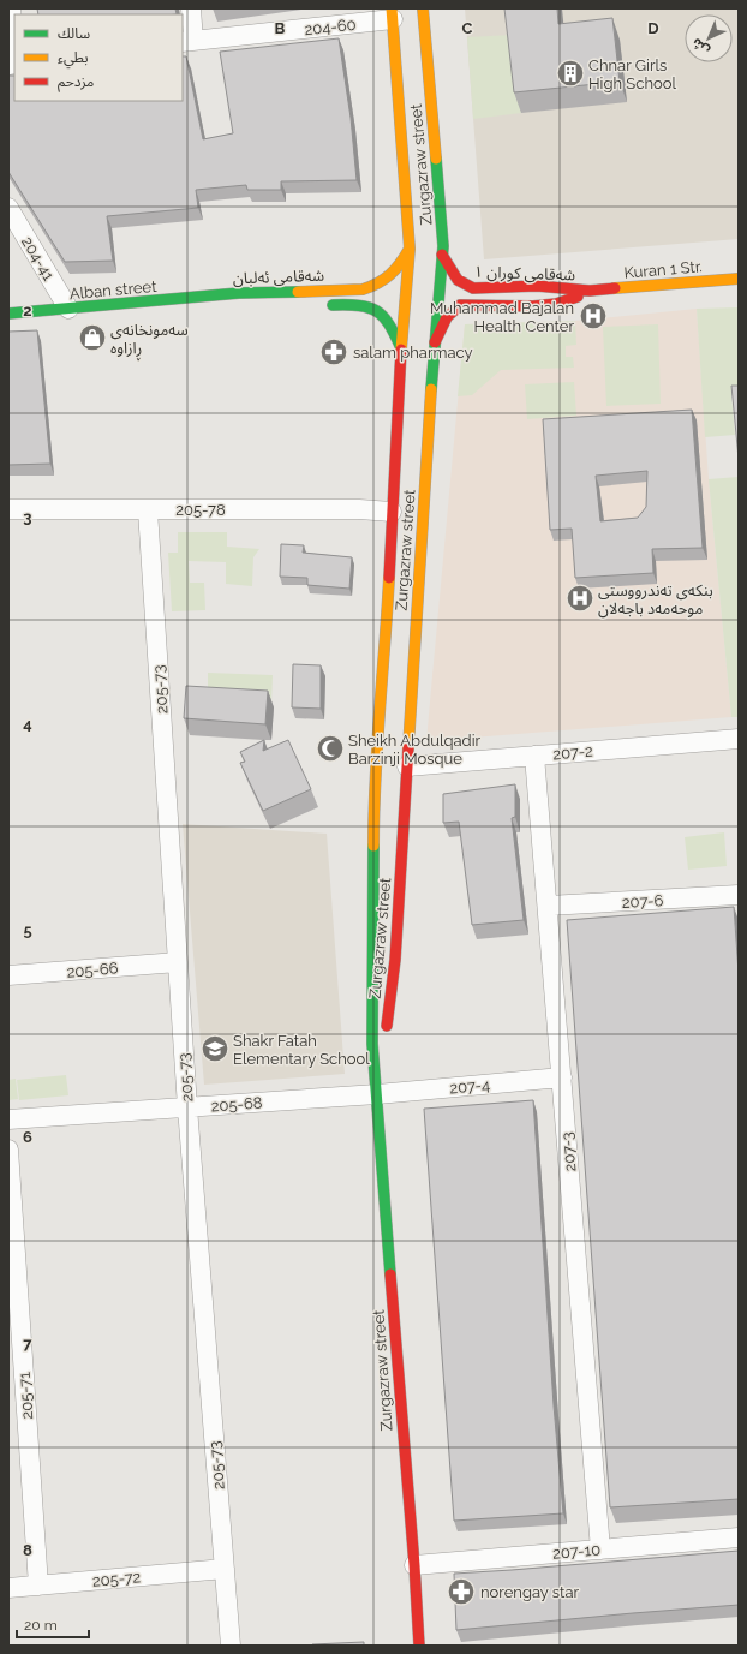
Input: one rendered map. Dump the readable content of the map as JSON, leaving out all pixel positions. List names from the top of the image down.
{
  "streets": {
    "main road": [
      "Zurgazraw street",
      "Kuran 1 Str.",
      "شەقامی کوران ١",
      "شەقامی ئەلبان",
      "Alban street"
    ],
    "street": [
      "204-60",
      "204-41",
      "205-78",
      "205-73",
      "207-2",
      "207-6",
      "205-66",
      "207-4",
      "205-68",
      "207-3",
      "205-71",
      "207-10",
      "205-72"
    ]
  },
  "crossings": [
    ["204-60", "Zurgazraw street"],
    ["Zurgazraw street", "شەقامی کوران ١"],
    ["Zurgazraw street", "شەقامی ئەلبان"],
    ["Zurgazraw street", "205-78"],
    ["Zurgazraw street", "207-2"],
    ["Zurgazraw street", "207-4"],
    ["Zurgazraw street", "205-68"],
    ["Zurgazraw street", "207-10"],
    ["204-41", "Alban street"],
    ["Kuran 1 Str.", "شەقامی کوران ١"],
    ["شەقامی ئەلبان", "Alban street"],
    ["205-78", "205-73"],
    ["205-73", "205-66"],
    ["205-73", "205-68"],
    ["205-73", "205-72"],
    ["207-2", "207-3"],
    ["207-6", "207-3"],
    ["207-4", "205-68"],
    ["207-4", "207-3"],
    ["207-3", "207-10"],
    ["205-71", "205-72"]
  ],
  "places": {
    "building": ["Chnar Girls High School"],
    "hospital": ["Muhammad Bajalan Health Center", "بنکەی تەندرووستی موحەمەد باجەلان"],
    "shop": ["سەمونخانەی ڕازاوە"],
    "pharmacy": ["salam pharmacy", "norengay star"],
    "mosque": ["Sheikh Abdulqadir Barzinji Mosque"],
    "school or university": ["Shakr Fatah Elementary School"]
  },
  "legend": ["سالك", "بطيء", "مزدحم"],
  "scale_bar": "20 m",
  "north": "bottom left",
  "grid": {
    "columns": ["B", "C", "D"],
    "rows": [
      "2",
      "3",
      "4",
      "5",
      "6",
      "7",
      "8"
    ]
  }
}
